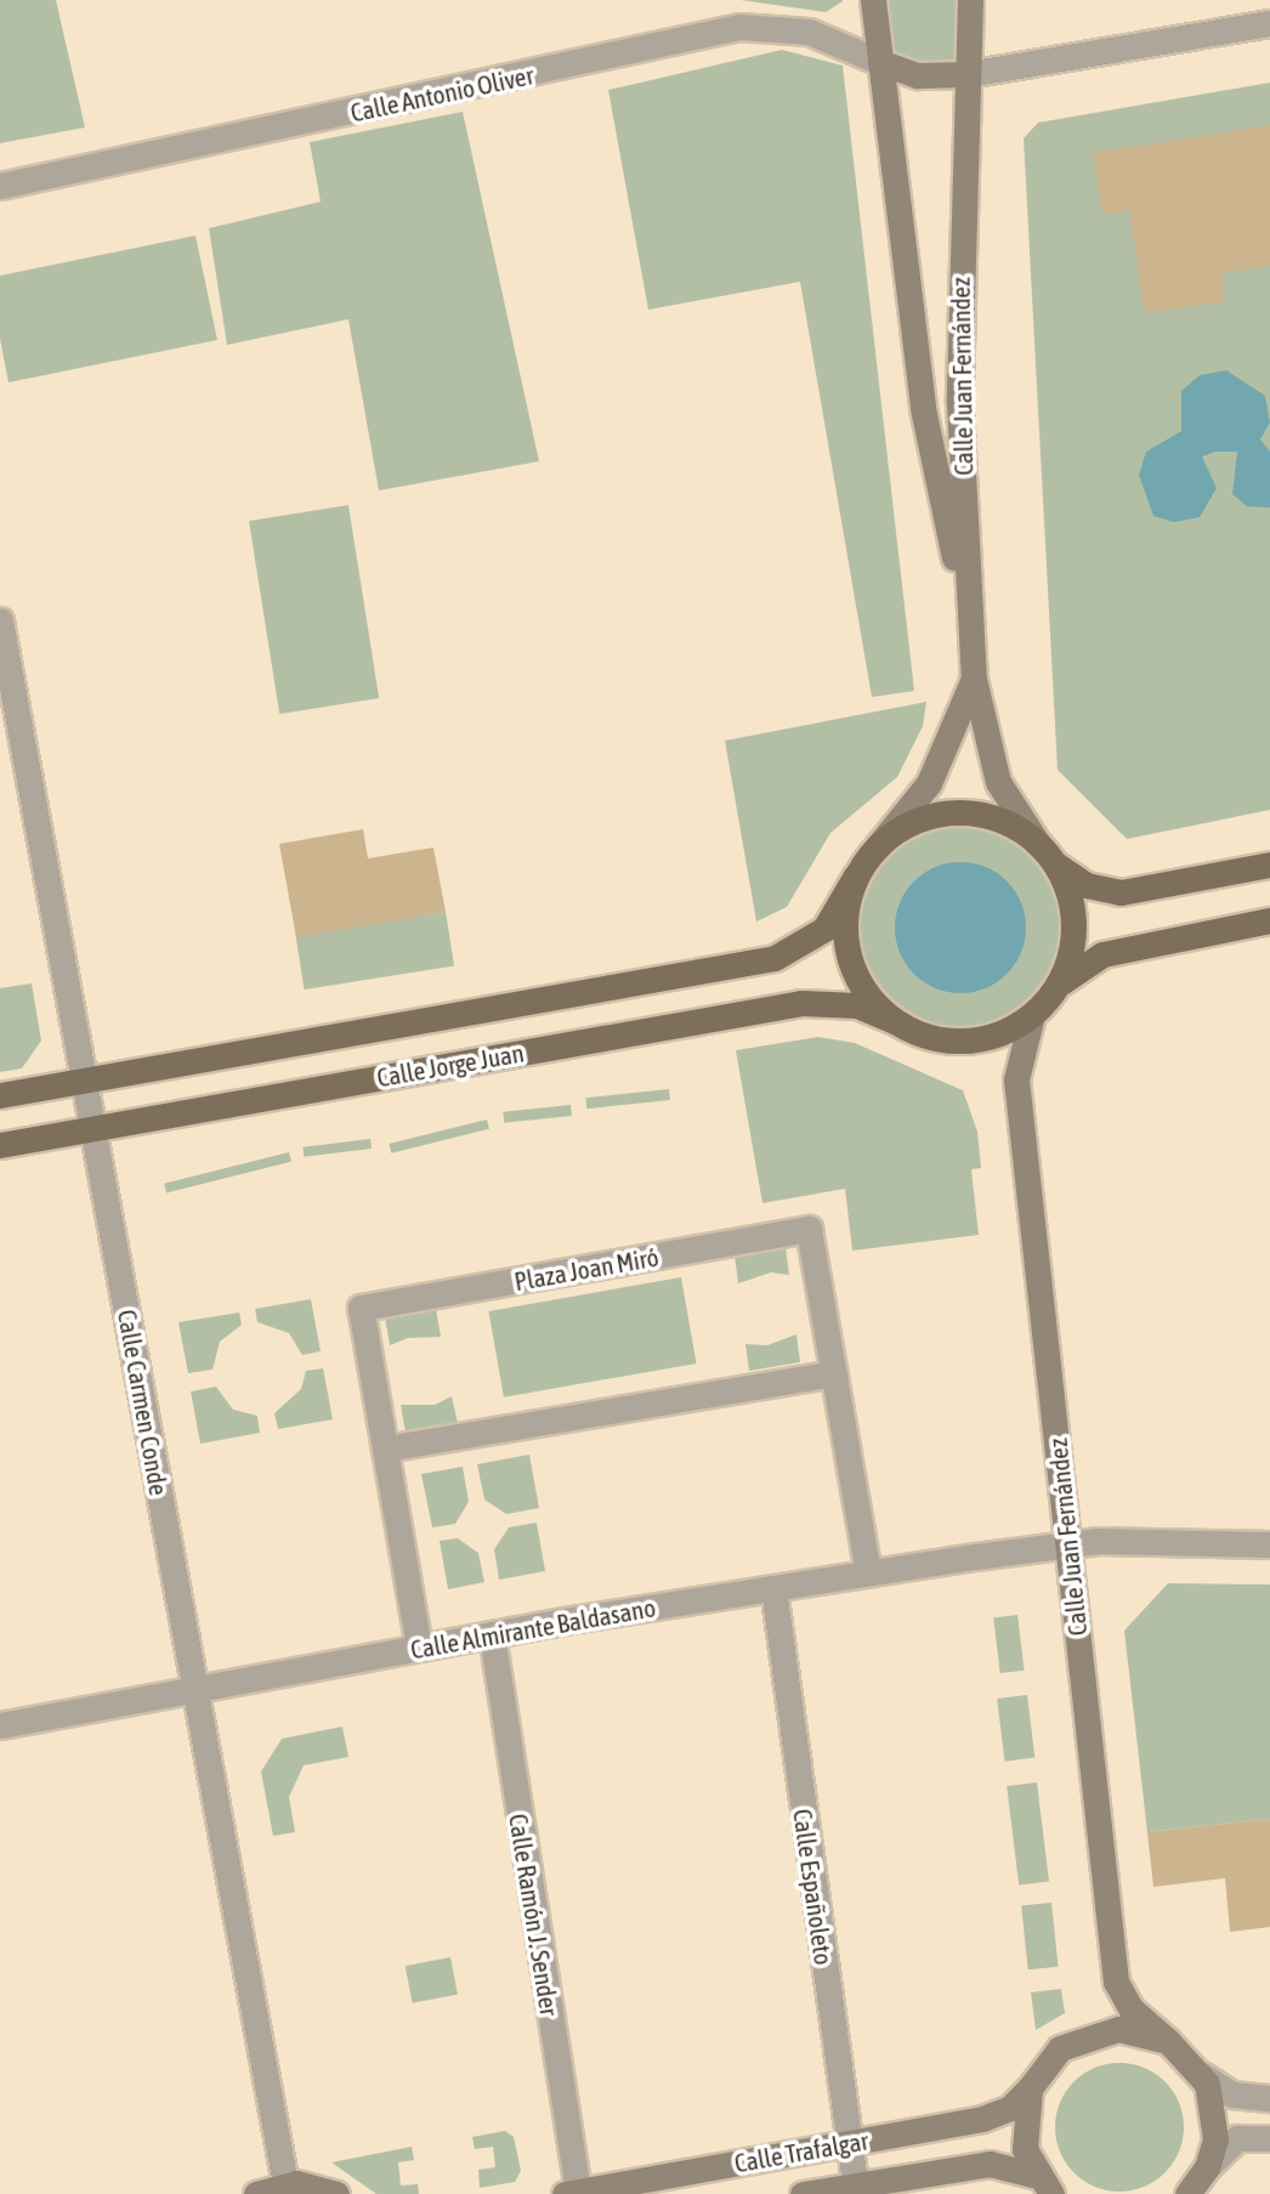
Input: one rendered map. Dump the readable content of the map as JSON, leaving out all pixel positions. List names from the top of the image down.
{
  "streets": {
    "main road": ["Calle Juan Fernández", "Calle Jorge Juan", "Calle Trafalgar"],
    "street": [
      "Calle Antonio Oliver",
      "Plaza Joan Miró",
      "Calle Carmen Conde",
      "Calle Almirante Baldasano",
      "Calle Españoleto",
      "Calle Ramón J. Sender"
    ]
  },
  "crossings": [
    ["Calle Juan Fernández", "Calle Jorge Juan"],
    ["Calle Juan Fernández", "Calle Almirante Baldasano"],
    ["Calle Jorge Juan", "Calle Carmen Conde"],
    ["Plaza Joan Miró", "Calle Almirante Baldasano"],
    ["Calle Carmen Conde", "Calle Almirante Baldasano"],
    ["Calle Almirante Baldasano", "Calle Españoleto"],
    ["Calle Almirante Baldasano", "Calle Ramón J. Sender"],
    ["Calle Españoleto", "Calle Trafalgar"],
    ["Calle Ramón J. Sender", "Calle Trafalgar"]
  ]
}
